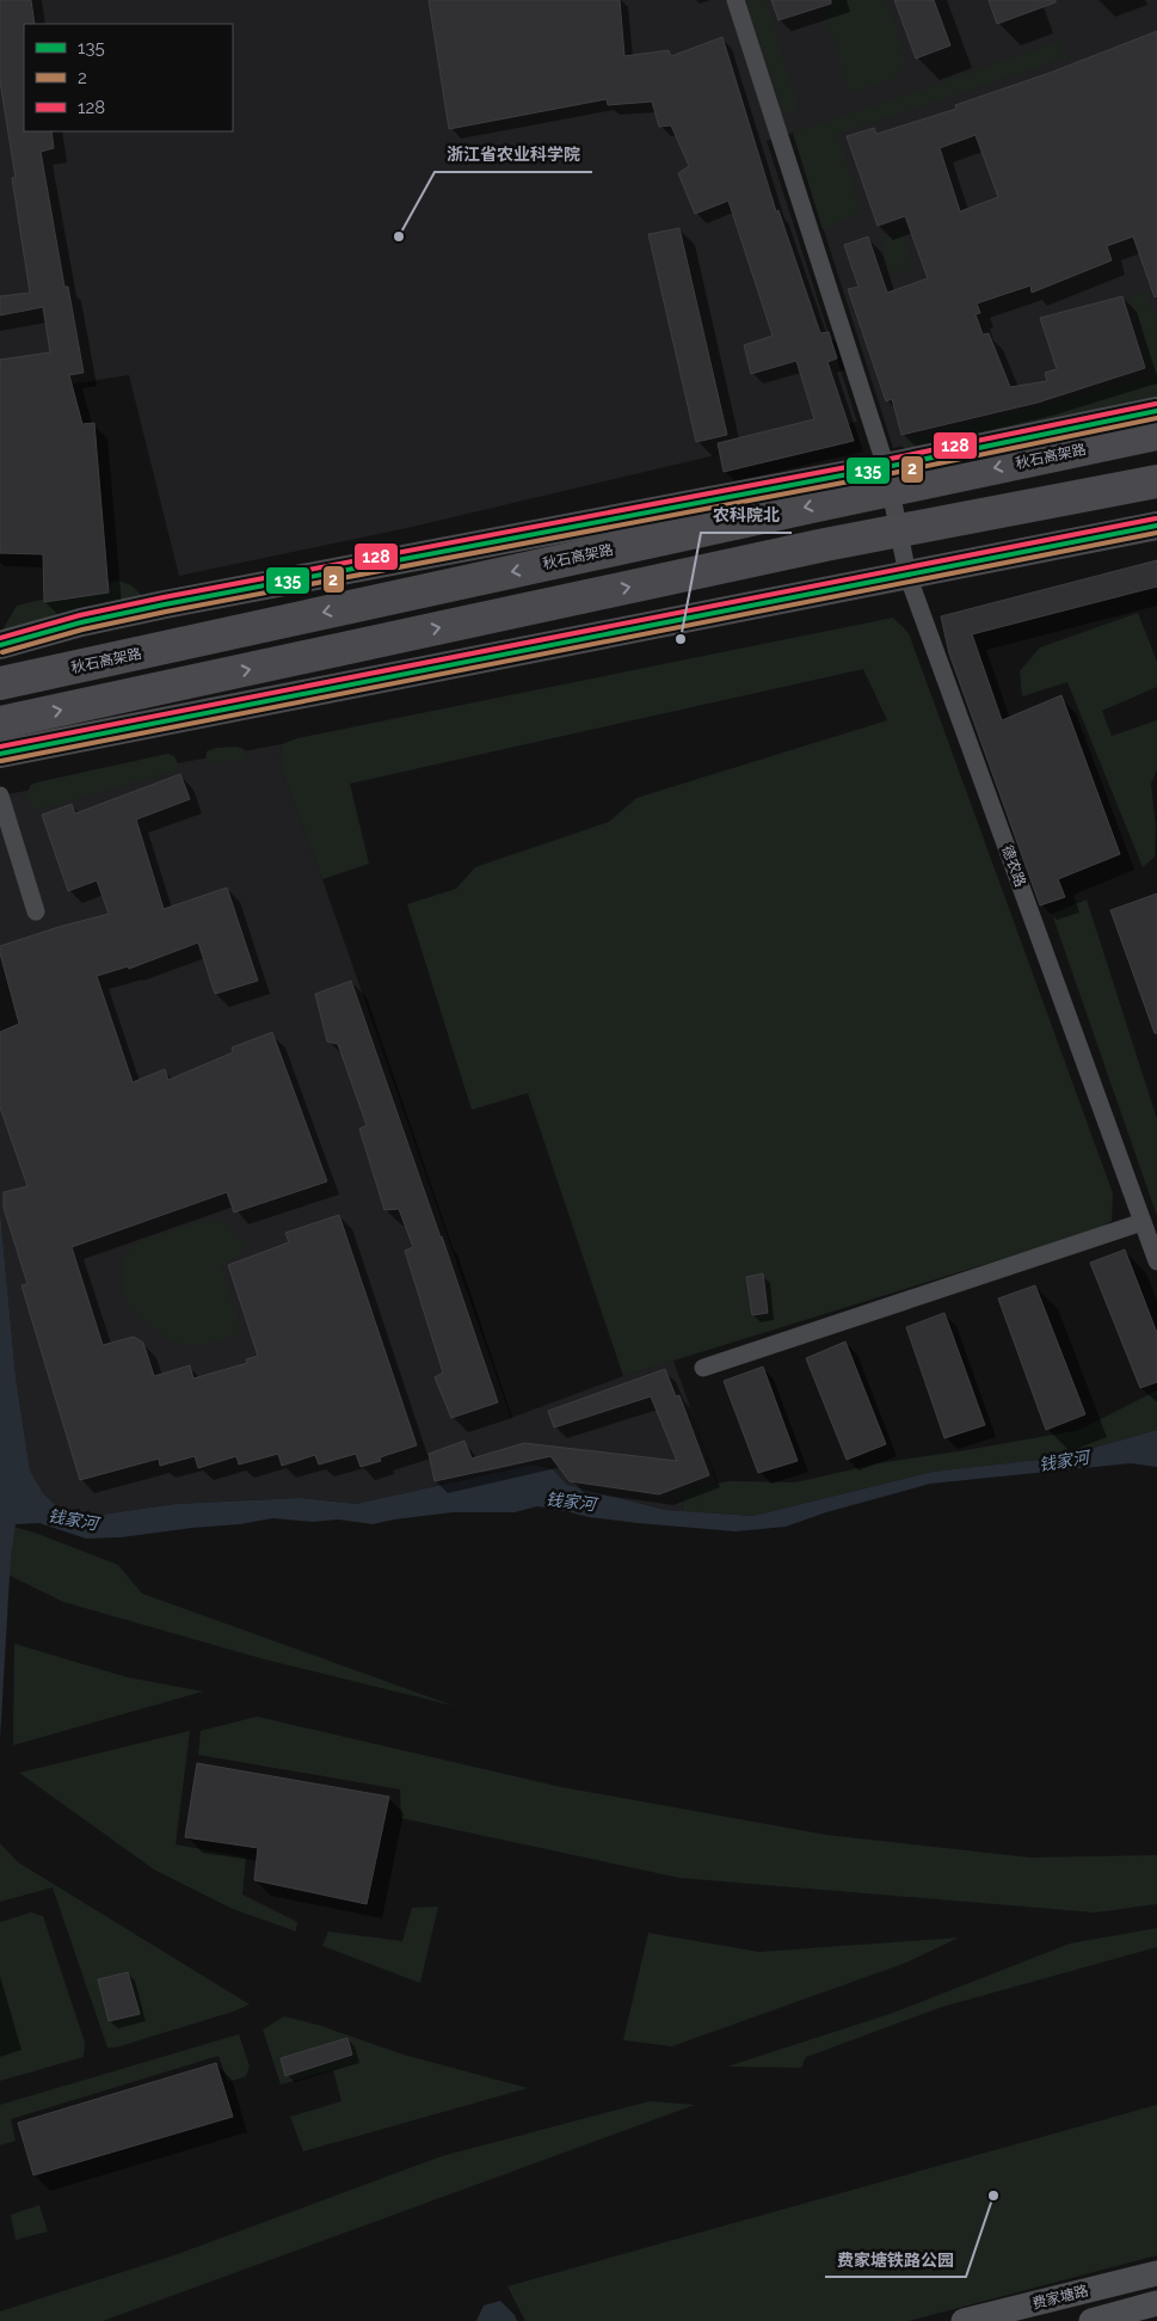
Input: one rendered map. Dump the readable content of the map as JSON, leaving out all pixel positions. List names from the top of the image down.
{
  "streets": {
    "highway": ["秋石高架路"],
    "street": ["德农路", "费家塘路"]
  },
  "water": ["钱家河"],
  "places": ["浙江省农业科学院", "农科院北", "费家塘铁路公园"],
  "lines": ["transit line 128", "transit line 135", "transit line 2"],
  "legend": ["135", "2", "128"]
}
